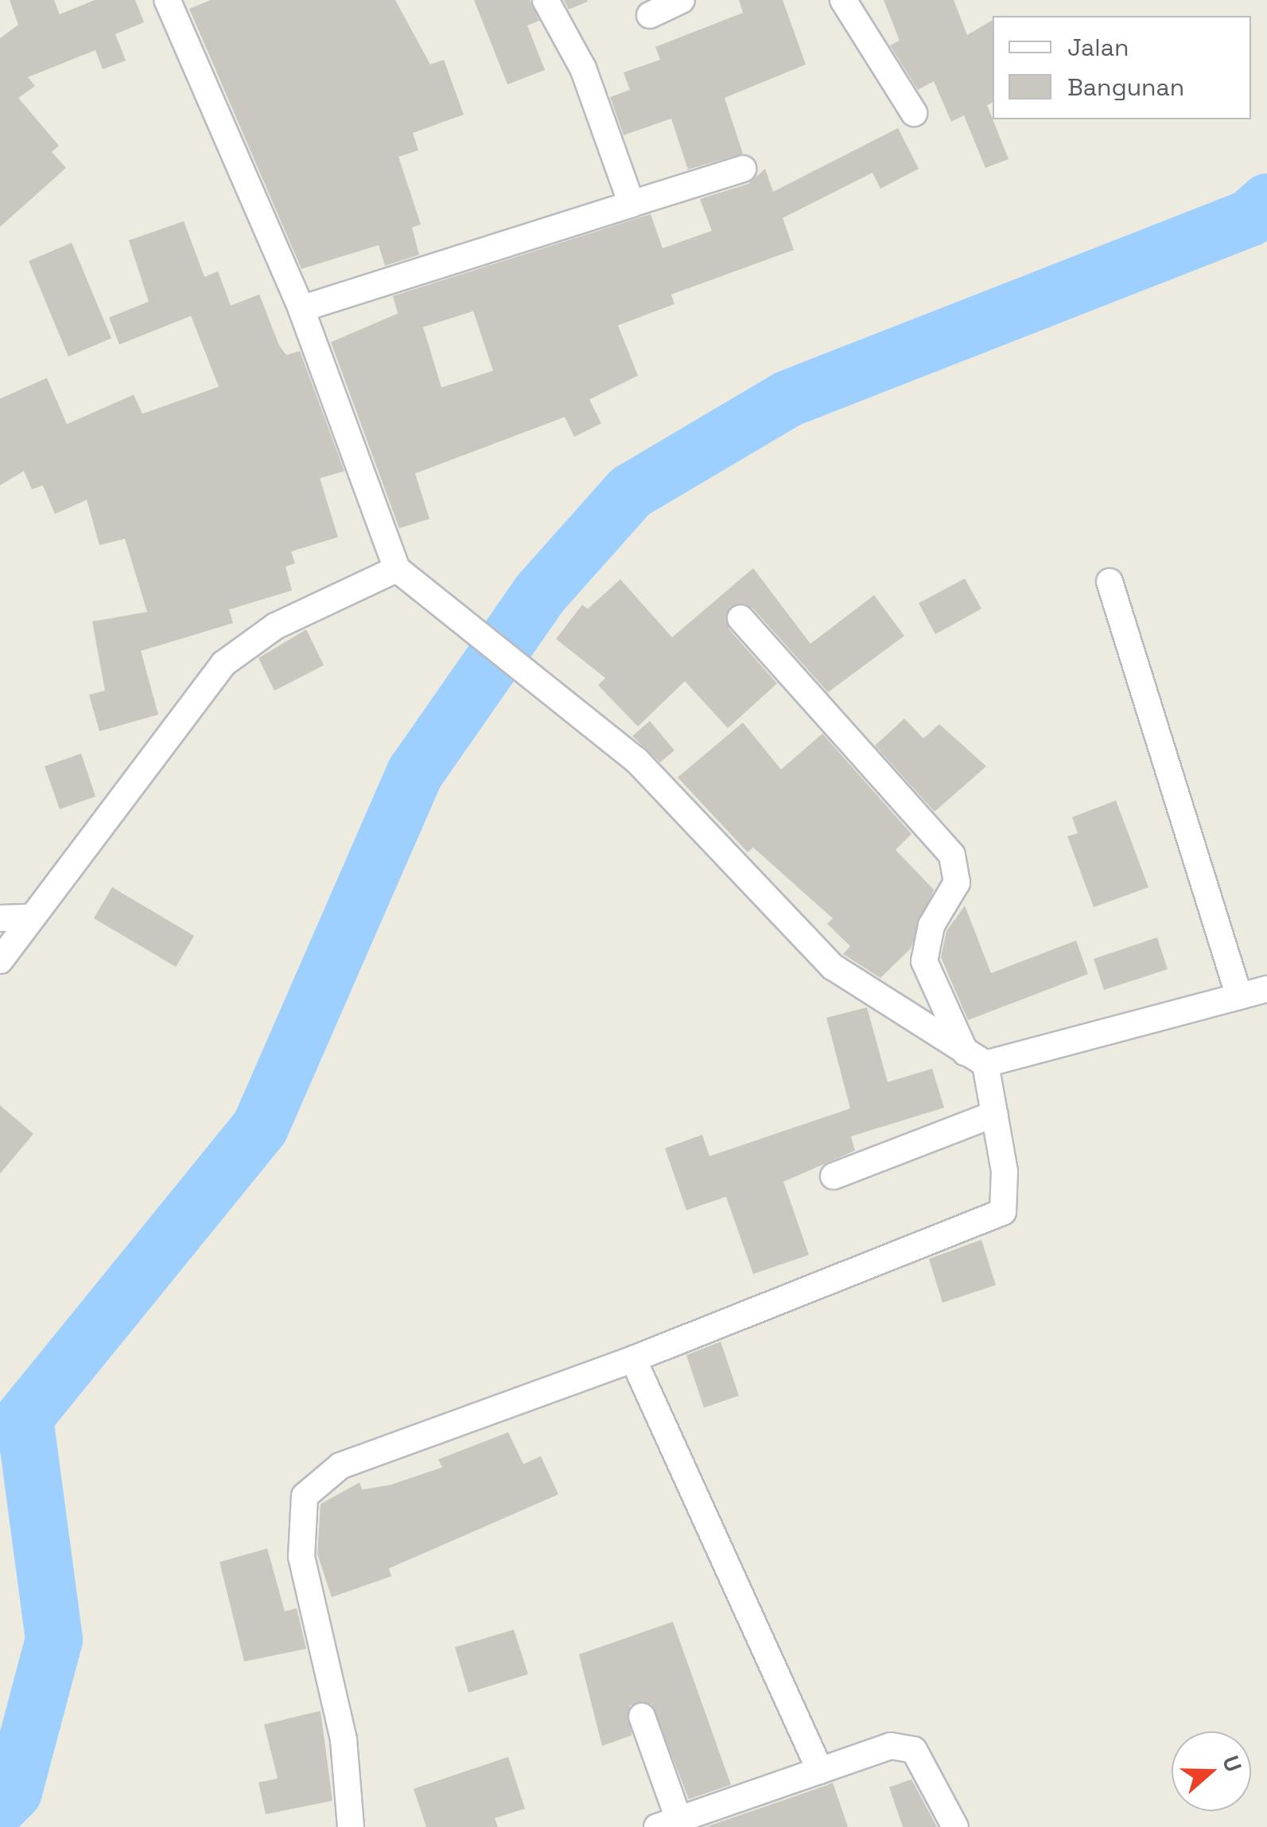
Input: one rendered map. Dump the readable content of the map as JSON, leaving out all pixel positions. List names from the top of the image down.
{
  "legend": ["Jalan", "Bangunan"],
  "north": "right"
}
